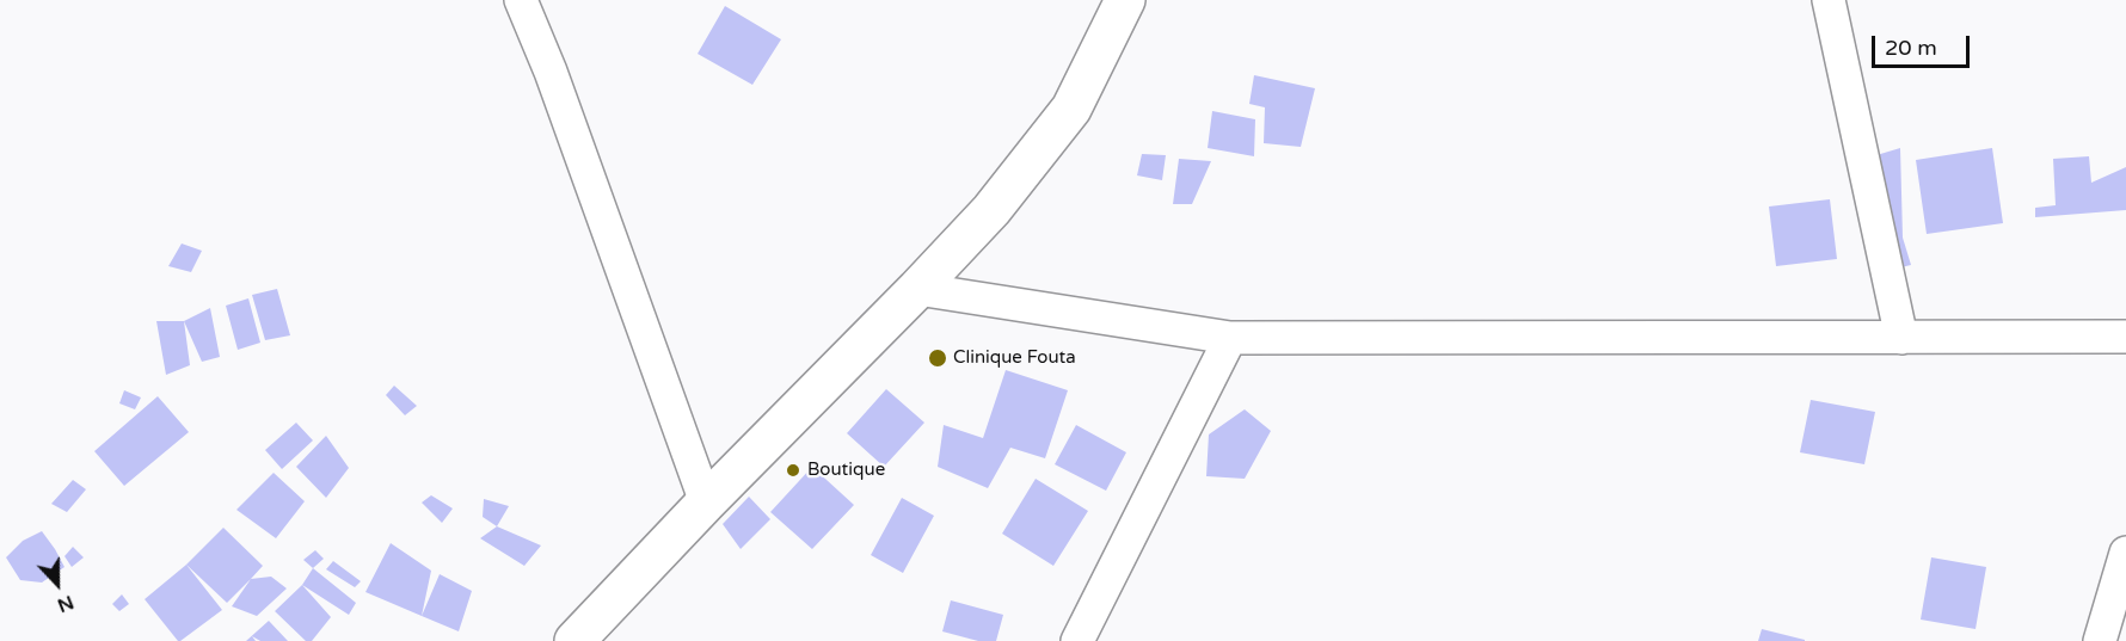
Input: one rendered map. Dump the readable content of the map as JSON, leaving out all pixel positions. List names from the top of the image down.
{
  "places": ["Clinique Fouta", "Boutique"],
  "scale_bar": "20 m",
  "north": "bottom"
}
